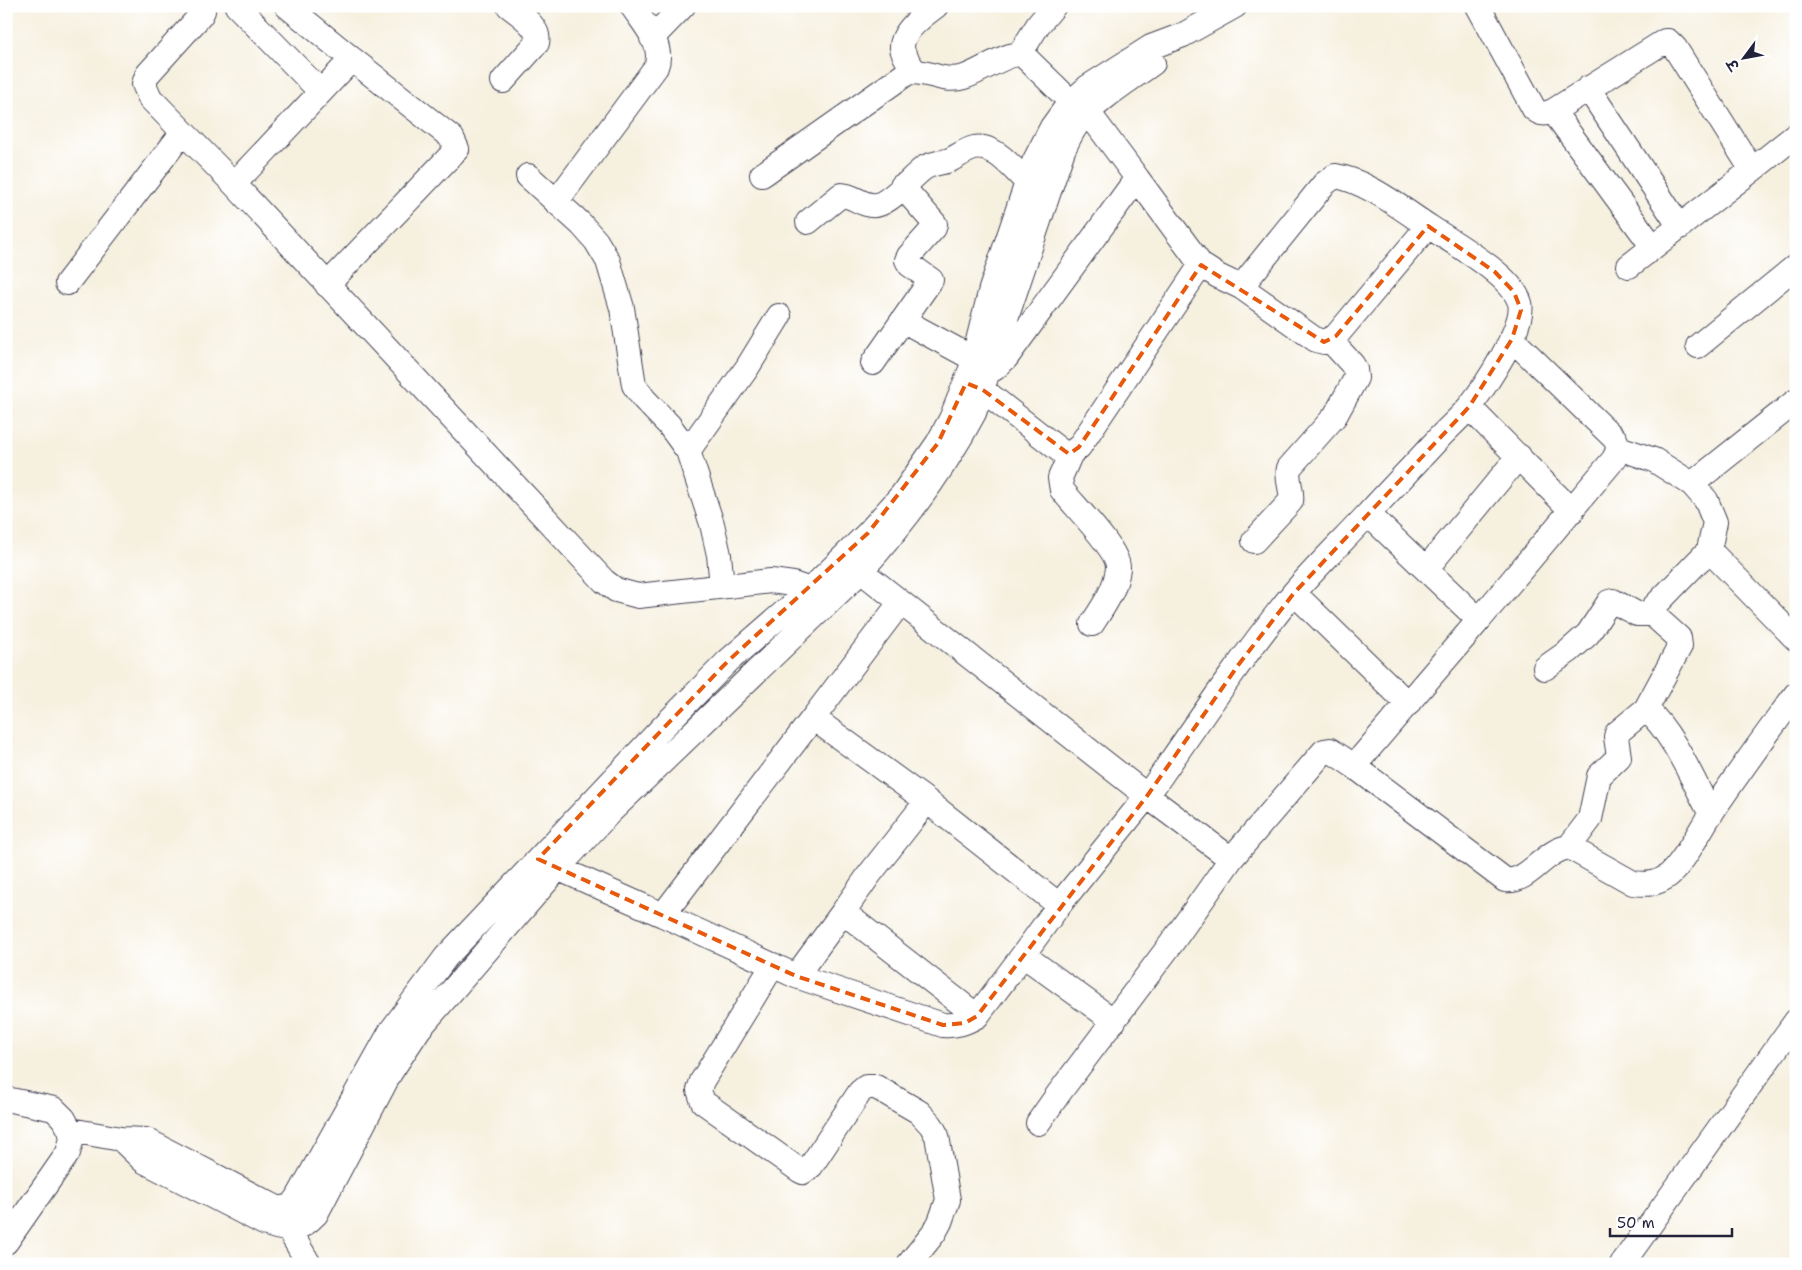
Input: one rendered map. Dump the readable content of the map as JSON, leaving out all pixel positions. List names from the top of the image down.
{
  "scale_bar": "50 m",
  "north": "bottom left"
}
